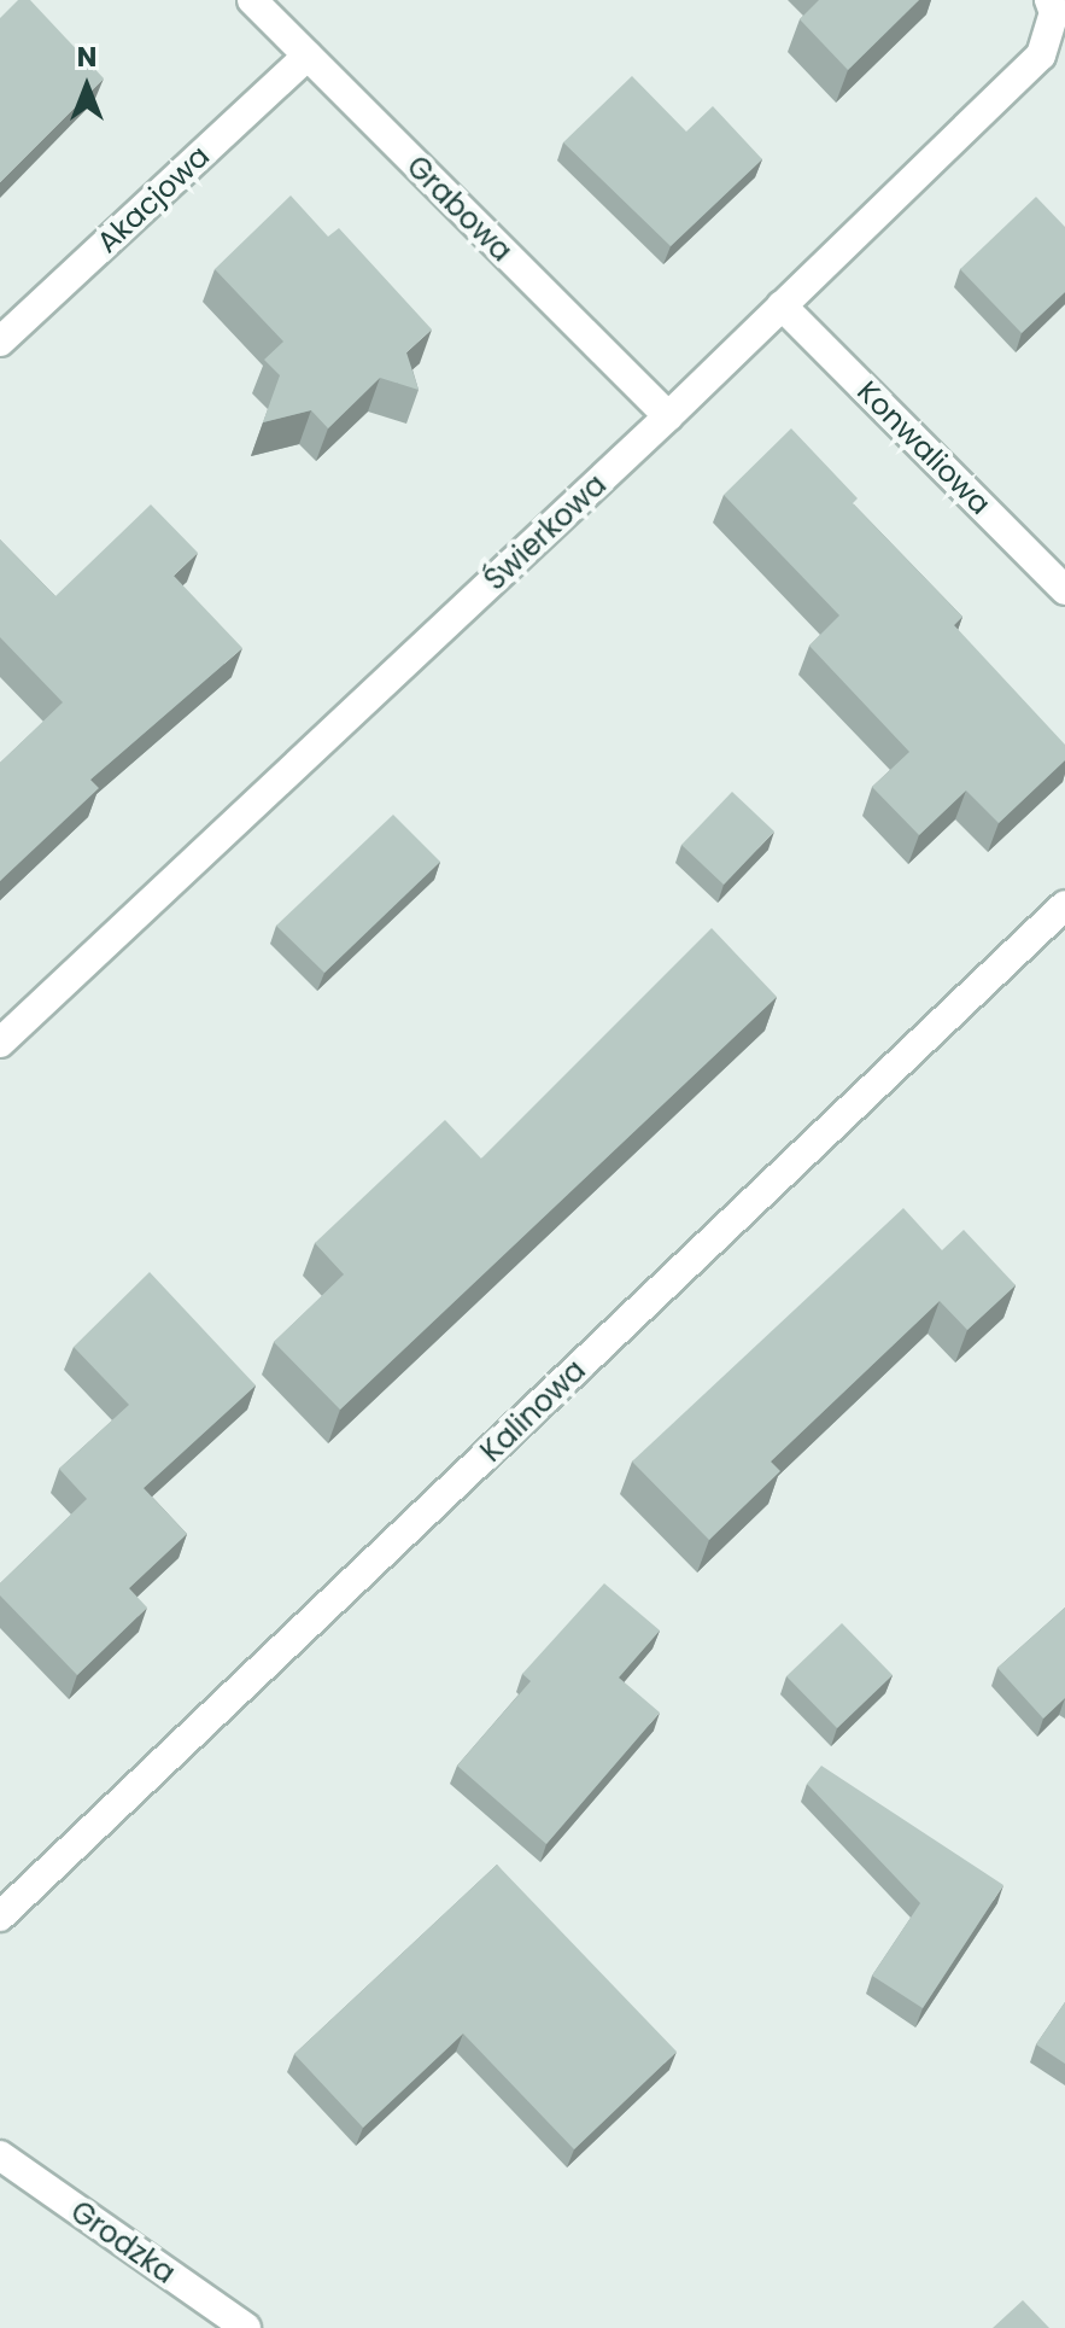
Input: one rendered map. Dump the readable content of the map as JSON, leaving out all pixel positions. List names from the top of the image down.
{
  "streets": {
    "street": [
      "Akacjowa",
      "Grabowa",
      "Konwaliowa",
      "Świerkowa",
      "Kalinowa",
      "Grodzka"
    ]
  },
  "crossings": [
    ["Akacjowa", "Grabowa"],
    ["Grabowa", "Świerkowa"],
    ["Konwaliowa", "Świerkowa"]
  ],
  "north": "top"
}
